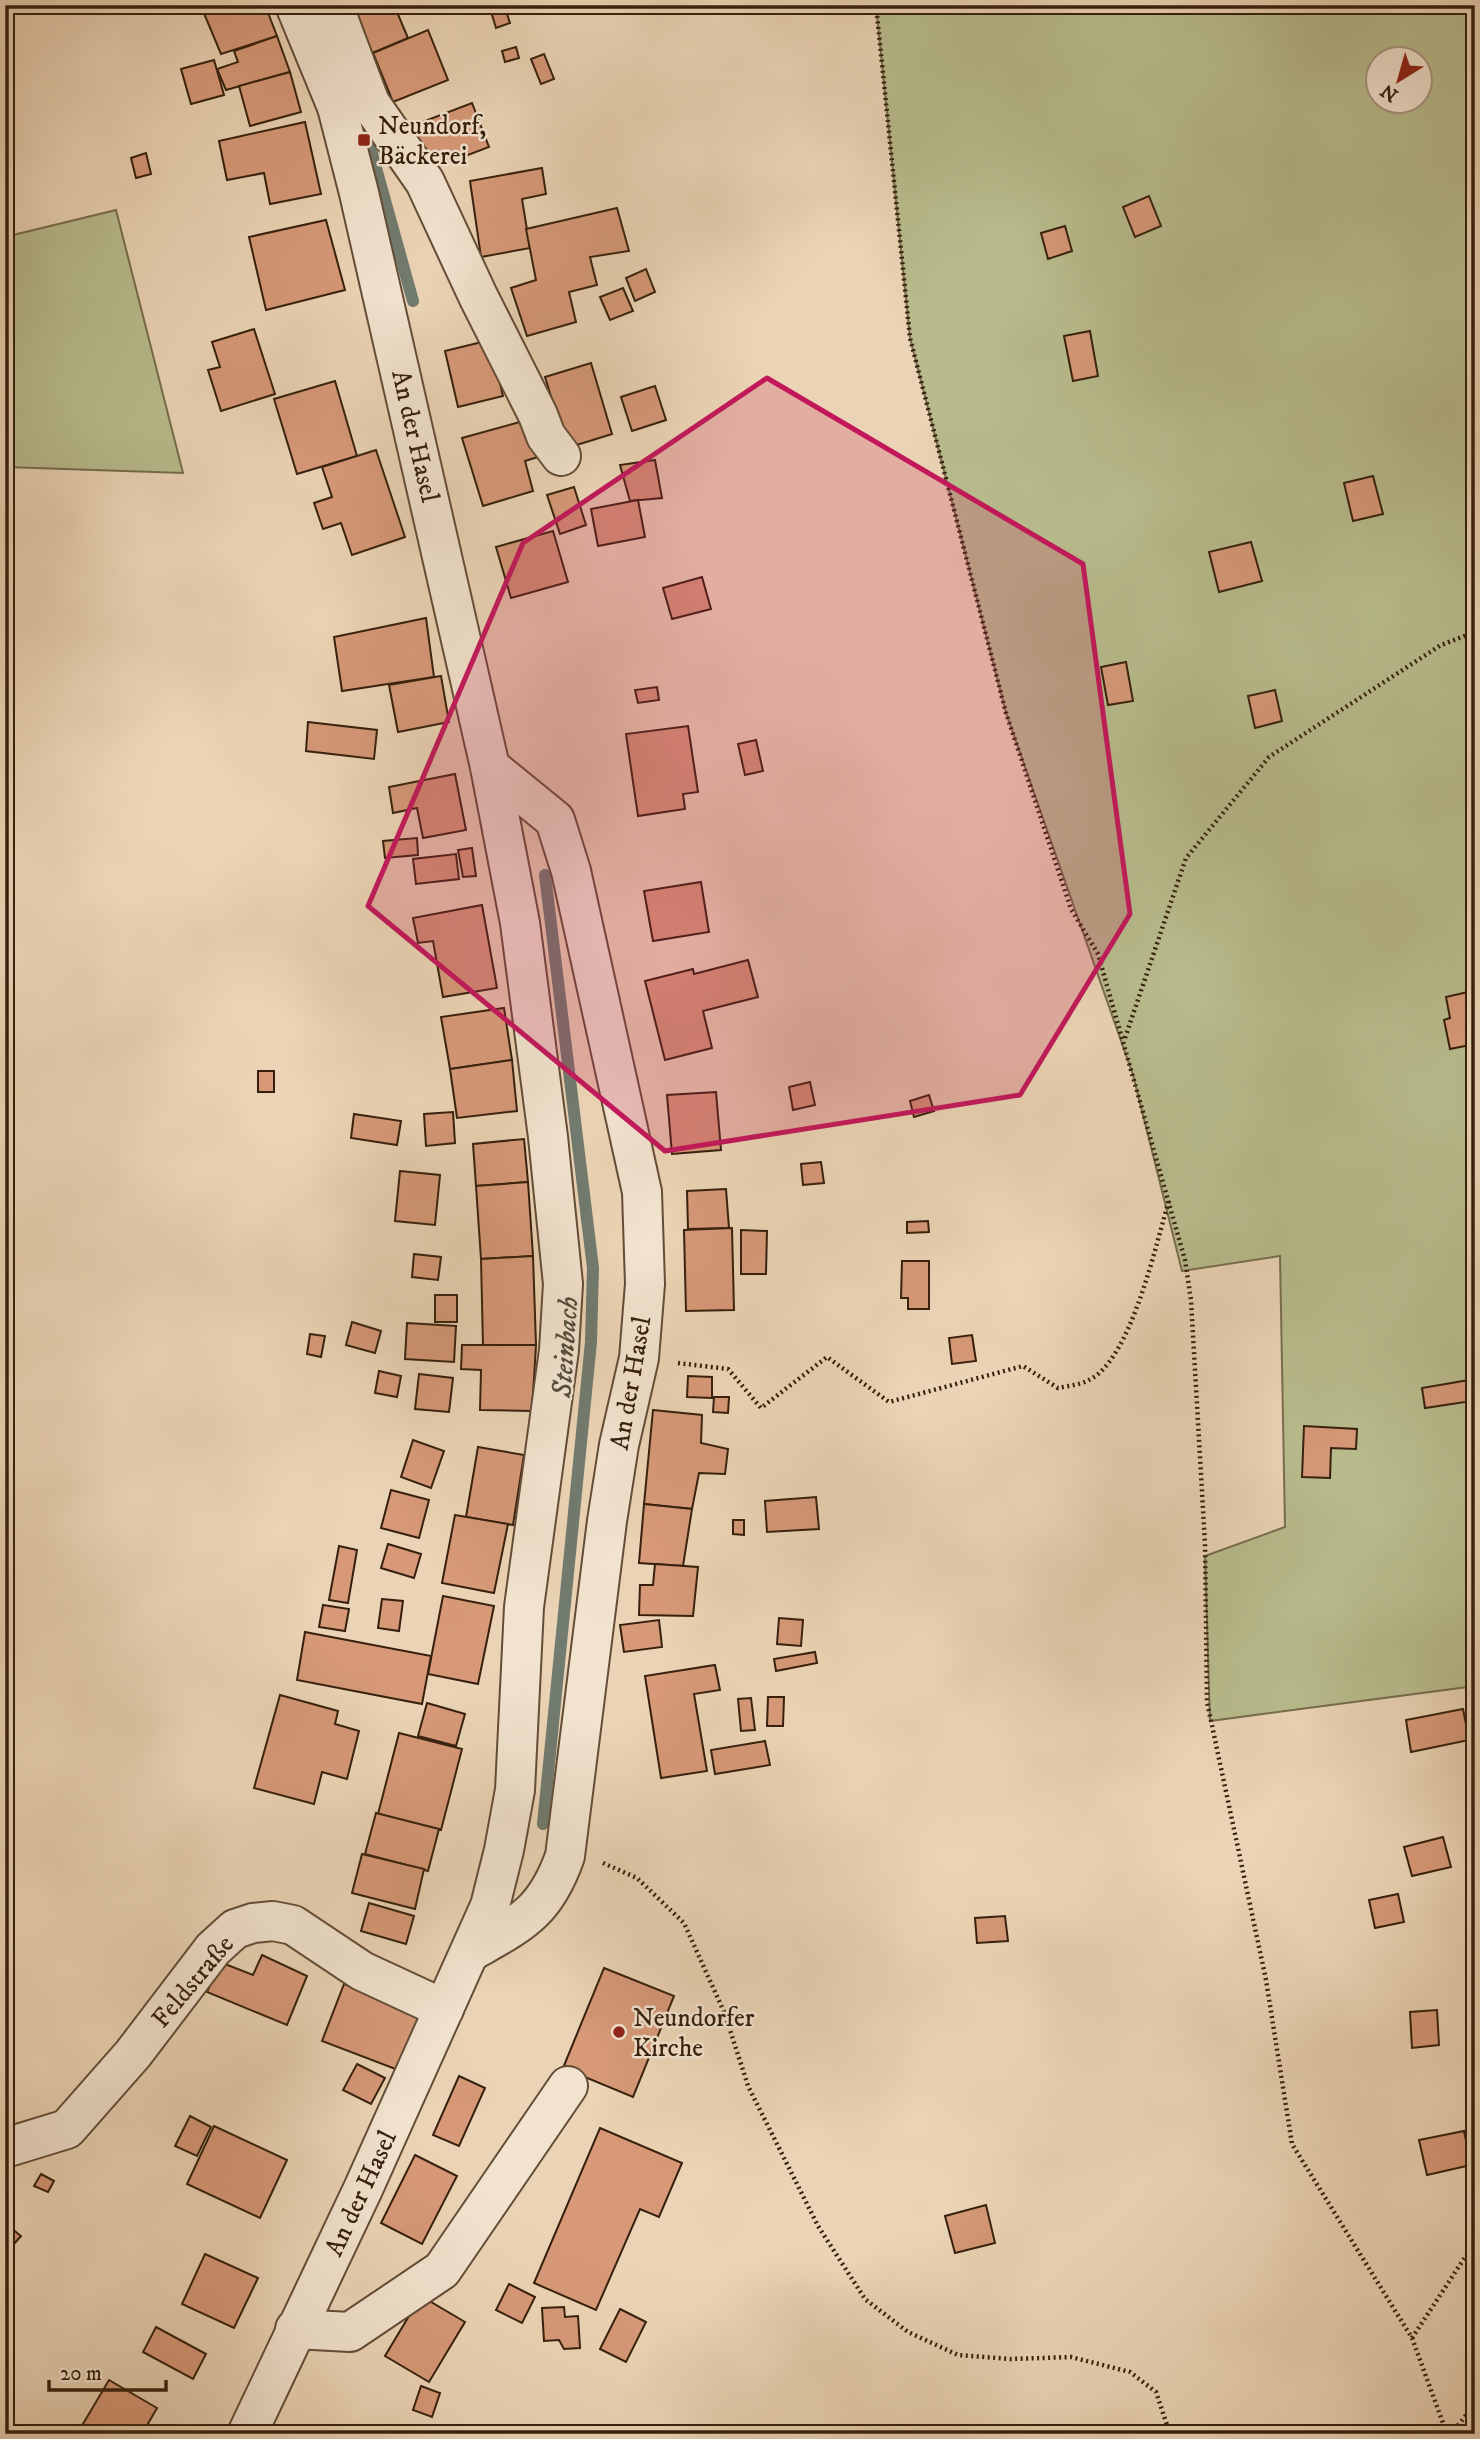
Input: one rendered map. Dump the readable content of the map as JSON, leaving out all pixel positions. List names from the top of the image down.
{
  "streets": {
    "street": ["An der Hasel", "Feldstraße"]
  },
  "crossings": [
    ["An der Hasel", "Feldstraße"]
  ],
  "water": ["Steinbach"],
  "places": {
    "transit": ["Neundorf, Bäckerei"],
    "other": ["Neundorfer Kirche"]
  },
  "scale_bar": "20 m",
  "north": "bottom left"
}
